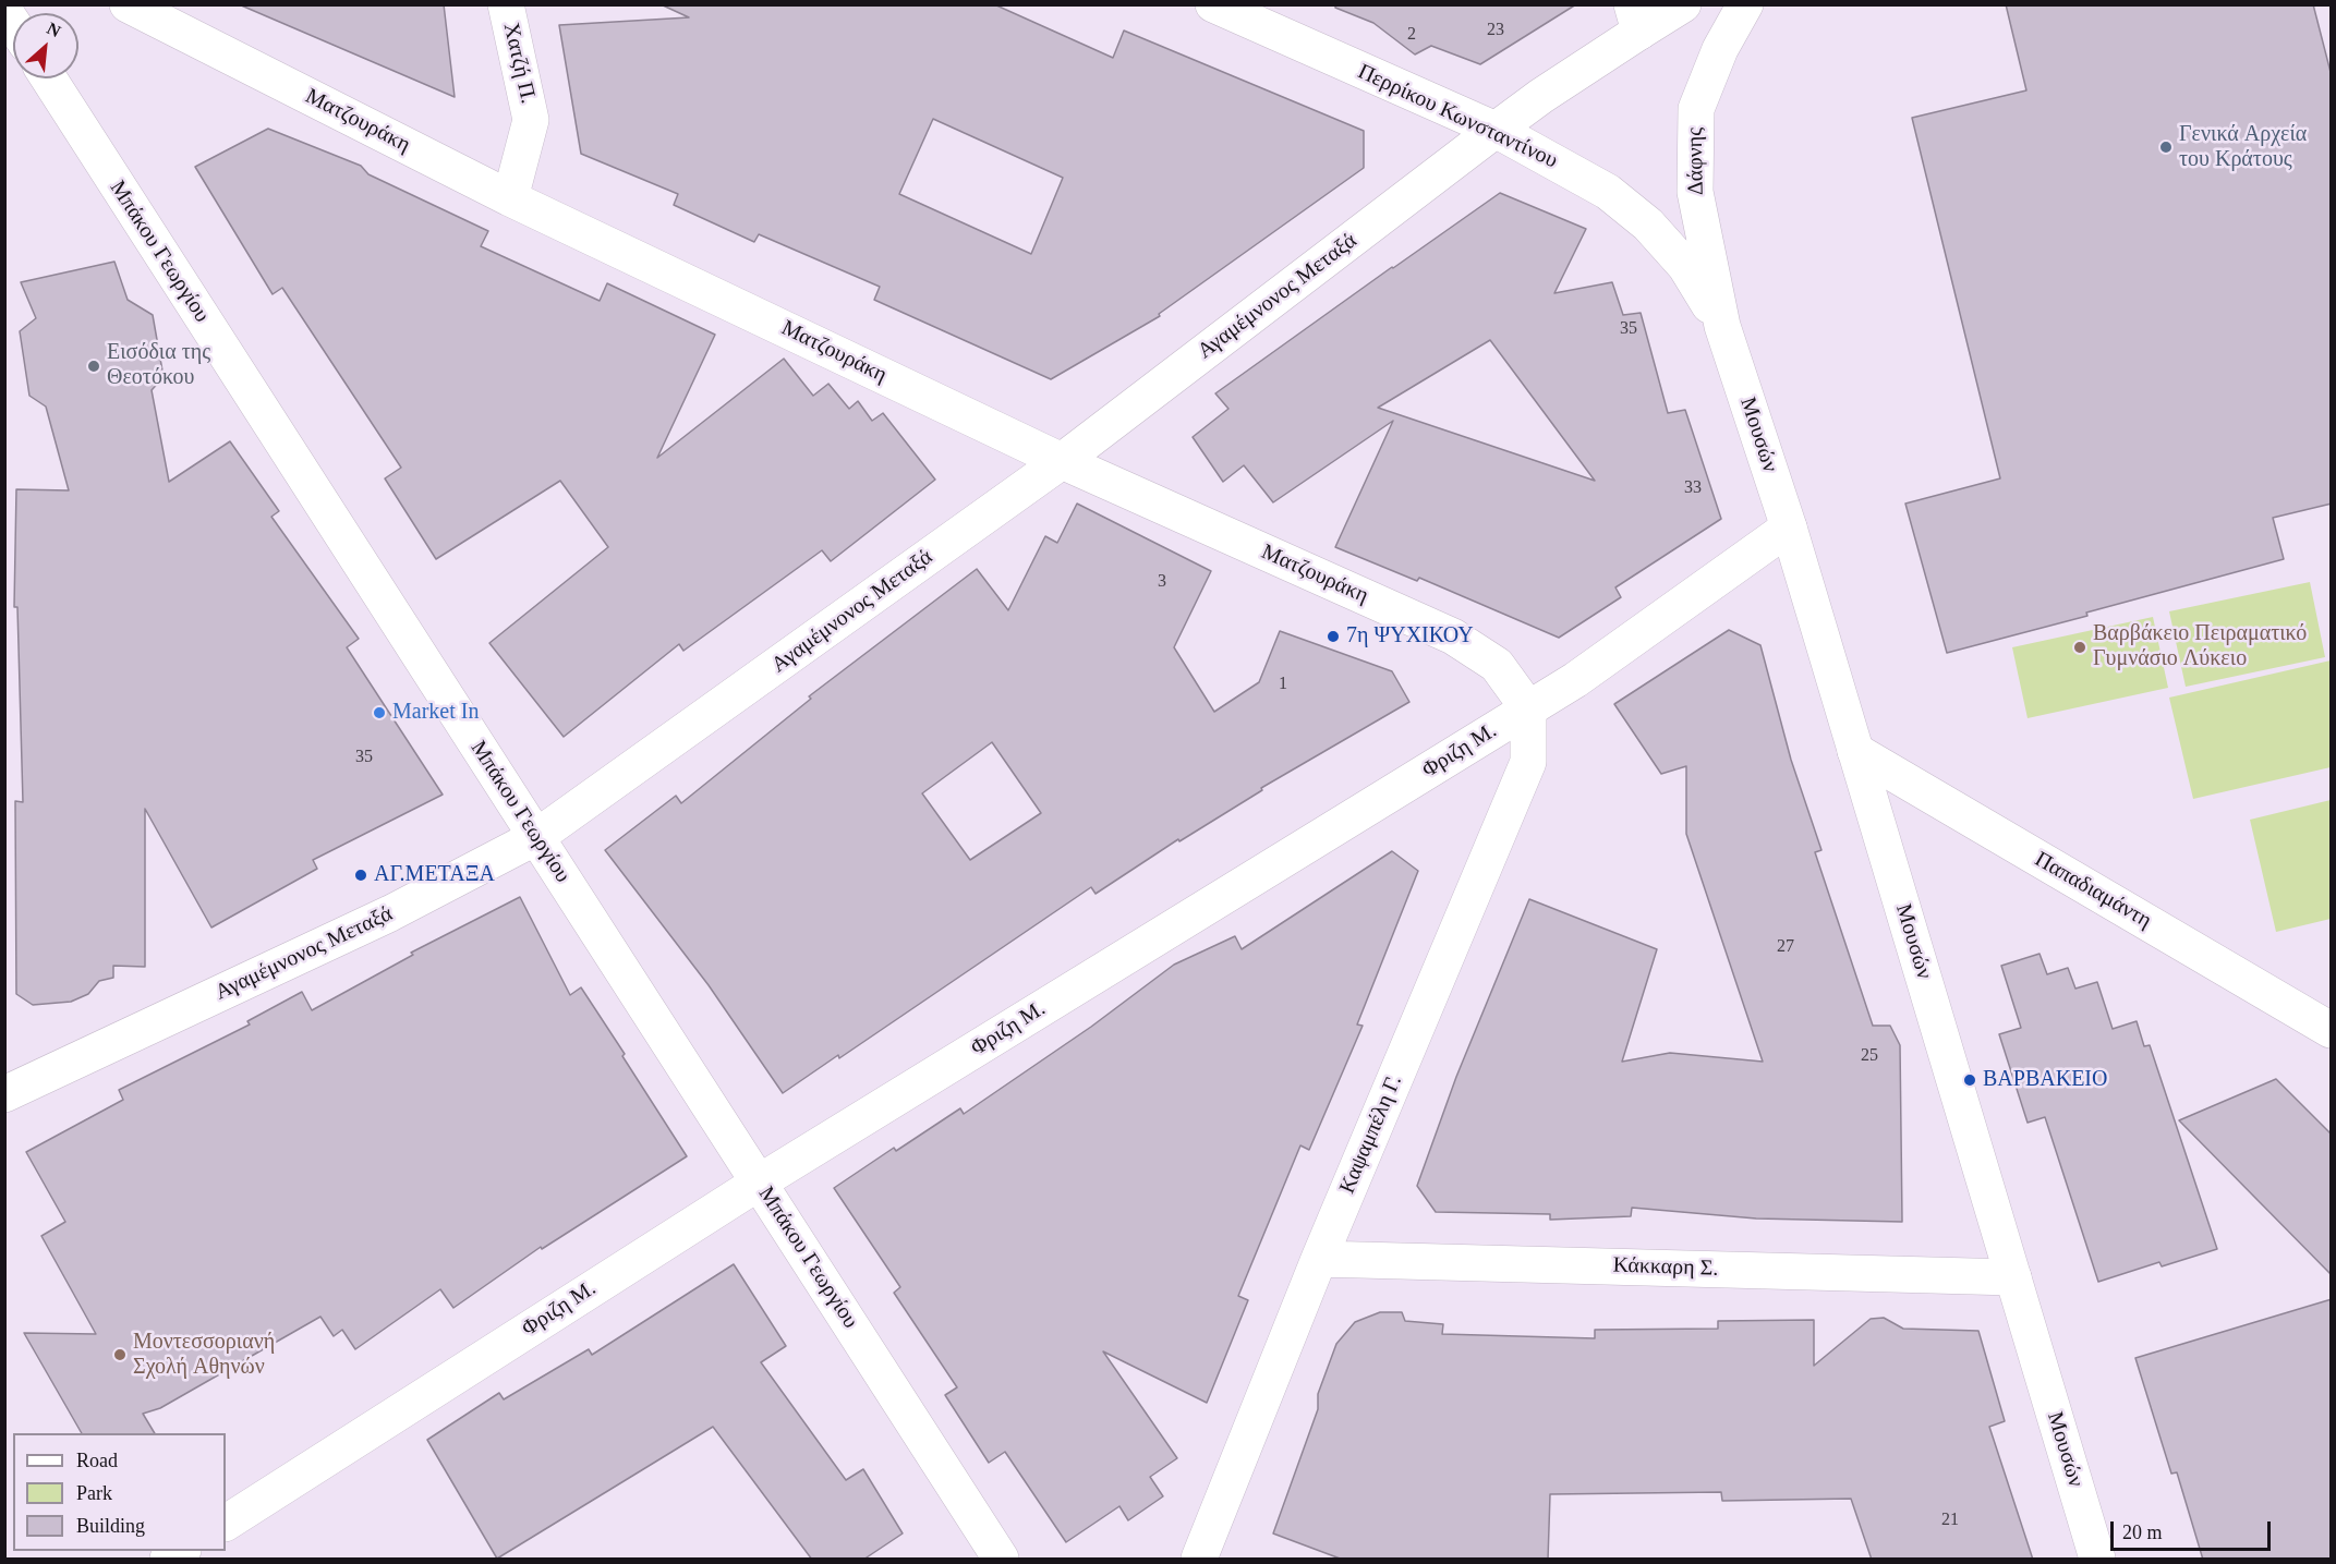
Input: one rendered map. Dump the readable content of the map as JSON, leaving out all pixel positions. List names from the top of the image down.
{
  "streets": {
    "street": [
      "Χατζή Π.",
      "Περρίκου Κωνσταντίνου",
      "Ματζουράκη",
      "Δάφνης",
      "Μπάκου Γεωργίου",
      "Αγαμέμνονος Μεταξά",
      "Μουσών",
      "Φριζη Μ.",
      "Παπαδιαμάντη",
      "Καψαμπέλη Γ.",
      "Κάκκαρη Σ."
    ]
  },
  "crossings": [
    ["Χατζή Π.", "Ματζουράκη"],
    ["Περρίκου Κωνσταντίνου", "Δάφνης"],
    ["Περρίκου Κωνσταντίνου", "Αγαμέμνονος Μεταξά"],
    ["Περρίκου Κωνσταντίνου", "Μουσών"],
    ["Ματζουράκη", "Αγαμέμνονος Μεταξά"],
    ["Ματζουράκη", "Φριζη Μ."],
    ["Ματζουράκη", "Καψαμπέλη Γ."],
    ["Δάφνης", "Μουσών"],
    ["Μπάκου Γεωργίου", "Αγαμέμνονος Μεταξά"],
    ["Μπάκου Γεωργίου", "Φριζη Μ."],
    ["Μουσών", "Φριζη Μ."],
    ["Μουσών", "Παπαδιαμάντη"],
    ["Μουσών", "Κάκκαρη Σ."],
    ["Φριζη Μ.", "Καψαμπέλη Γ."],
    ["Καψαμπέλη Γ.", "Κάκκαρη Σ."]
  ],
  "places": [
    "Γενικά Αρχεία του Κράτους",
    "Εισόδια της Θεοτόκου",
    "7η ΨΥΧΙΚΟΥ",
    "Βαρβάκειο Πειραματικό Γυμνάσιο Λύκειο",
    "Market In",
    "ΑΓ.ΜΕΤΑΞΑ",
    "ΒΑΡΒΑΚΕΙΟ",
    "Μοντεσσοριανή Σχολή Αθηνών"
  ],
  "house_numbers": [
    "23",
    "2",
    "35",
    "33",
    "3",
    "1",
    "35",
    "27",
    "25",
    "21"
  ],
  "legend": ["Road", "Park", "Building"],
  "scale_bar": "20 m",
  "north": "top right"
}
